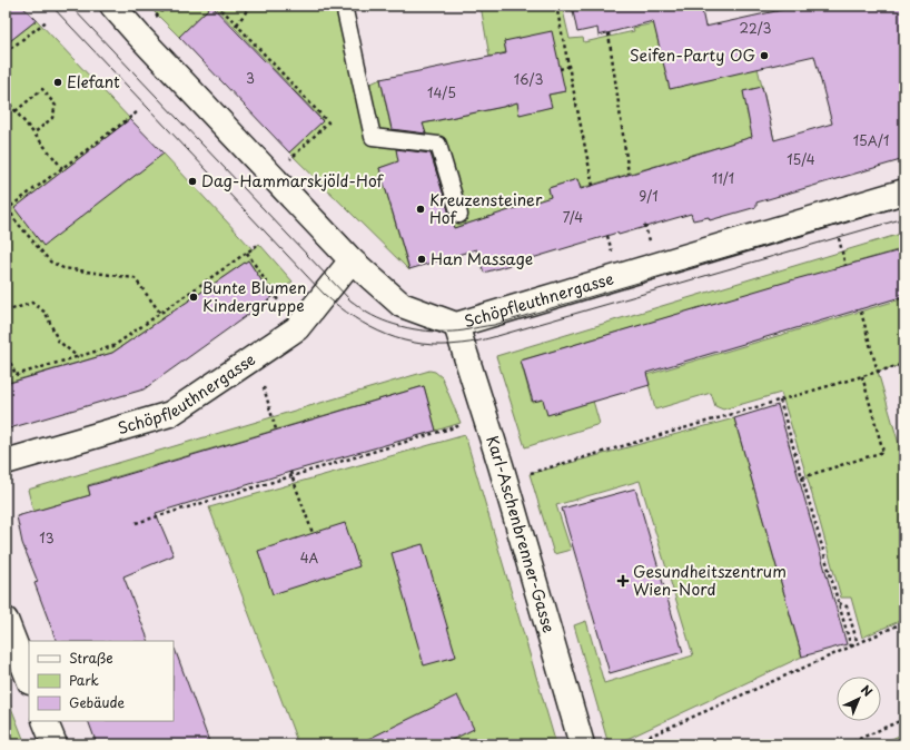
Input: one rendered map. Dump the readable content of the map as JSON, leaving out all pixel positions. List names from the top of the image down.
{
  "streets": {
    "street": ["Schöpfleuthnergasse", "Karl-Aschenbrenner-Gasse"]
  },
  "crossings": [
    ["Schöpfleuthnergasse", "Karl-Aschenbrenner-Gasse"]
  ],
  "places": {
    "other": [
      "Seifen-Party OG",
      "Elefant",
      "Dag-Hammarskjöld-Hof",
      "Kreuzensteiner Hof",
      "Han Massage",
      "Bunte Blumen Kindergruppe"
    ],
    "health": ["Gesundheitszentrum Wien-Nord"]
  },
  "house_numbers": [
    "22/3",
    "3",
    "16/3",
    "14/5",
    "15A/1",
    "15/4",
    "11/1",
    "9/1",
    "7/4",
    "13",
    "4A"
  ],
  "legend": ["Straße", "Park", "Gebäude"],
  "north": "top right"
}
